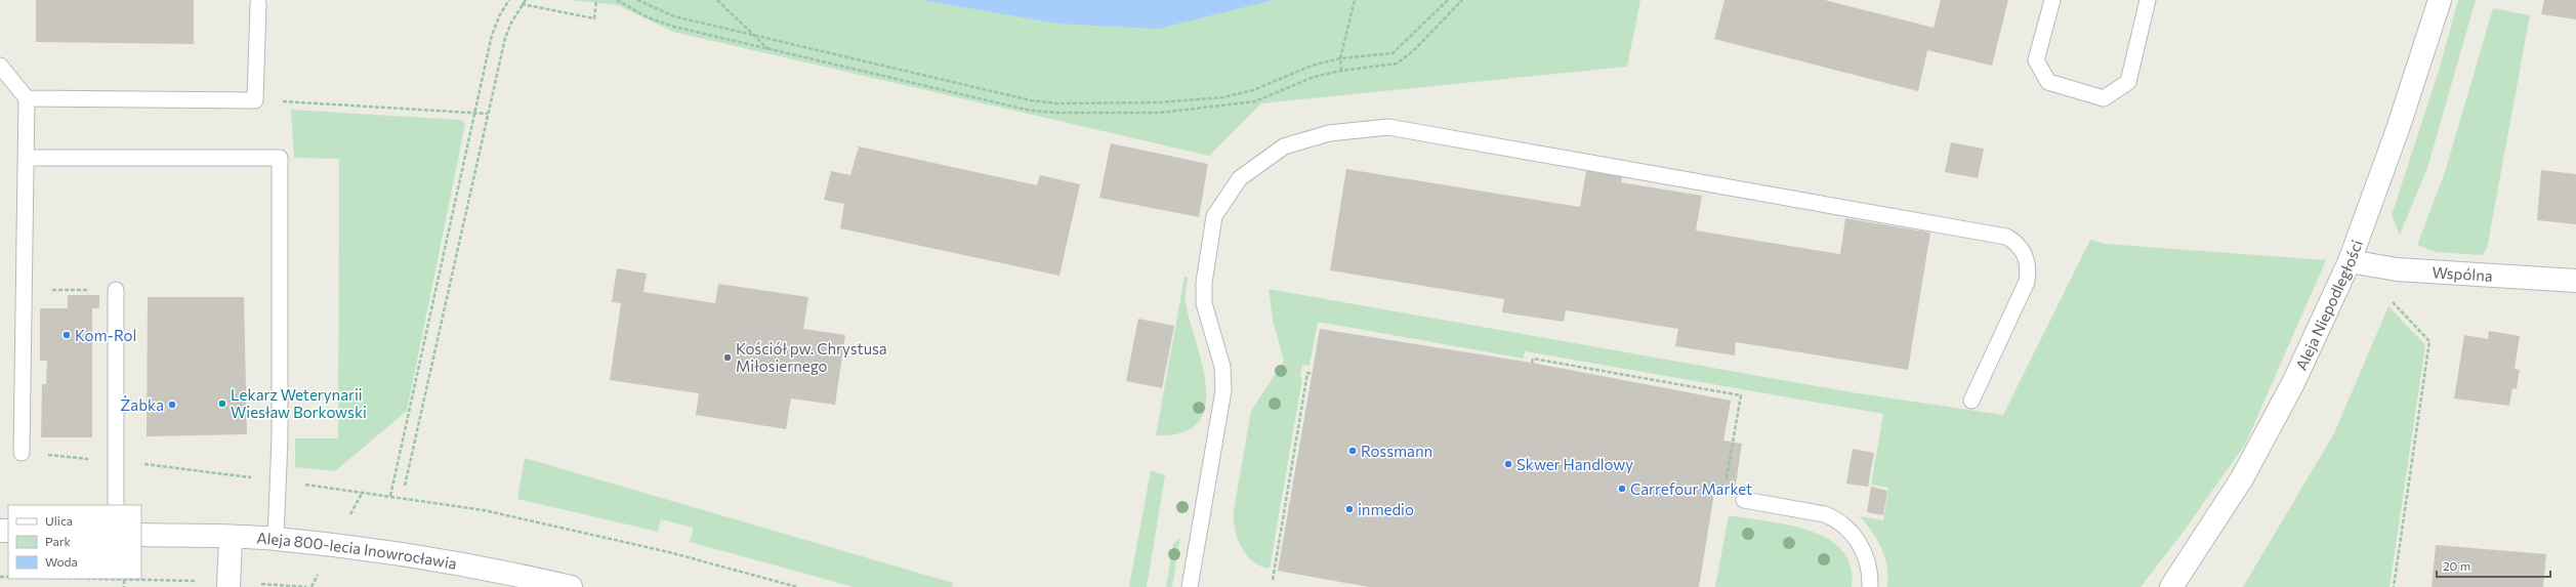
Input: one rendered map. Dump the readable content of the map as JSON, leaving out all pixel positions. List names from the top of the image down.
{
  "streets": {
    "street": ["Wspólna", "Aleja Niepodległości", "Aleja 800-lecia Inowrocławia"]
  },
  "crossings": [
    ["Wspólna", "Aleja Niepodległości"]
  ],
  "places": [
    "Kom-Rol",
    "Kościół pw. Chrystusa Miłosiernego",
    "Lekarz Weterynarii Wiesław Borkowski",
    "Żabka",
    "Rossmann",
    "Skwer Handlowy",
    "Carrefour Market",
    "inmedio"
  ],
  "legend": ["Ulica", "Park", "Woda"],
  "scale_bar": "20 m"
}
